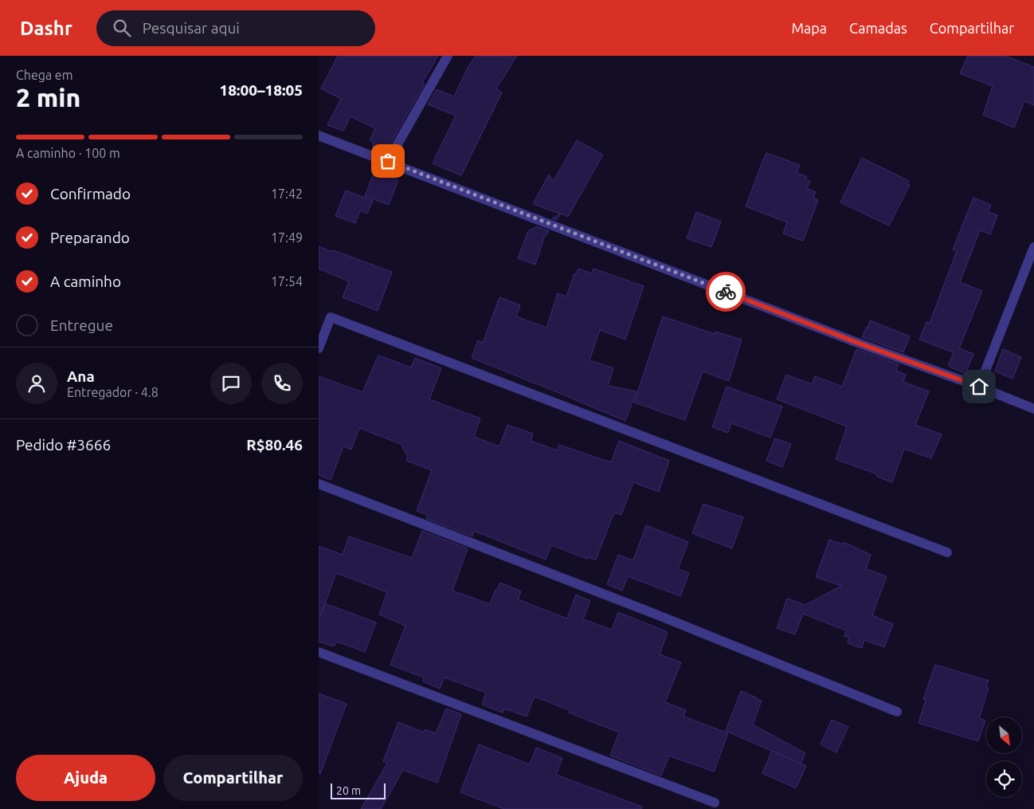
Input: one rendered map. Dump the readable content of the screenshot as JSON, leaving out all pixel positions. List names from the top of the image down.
{
  "scale_bar": "20 m",
  "north": "bottom right",
  "page": {
    "header": "Dashr",
    "search": "Pesquisar aqui",
    "nav": ["Mapa", "Camadas", "Compartilhar"],
    "heading": ["2 min", "Chega em", "18:00–18:05"],
    "panel": [
      "Ana",
      "Entregador · 4.8",
      "Pedido #3666",
      "R$80.46"
    ],
    "bar": "A caminho · 100 m",
    "list": [
      ["Confirmado", "17:42"],
      ["Preparando", "17:49"],
      ["A caminho", "17:54"],
      "Entregue"
    ],
    "buttons": ["Ajuda", "Compartilhar"],
    "scale": "20 m"
  }
}
